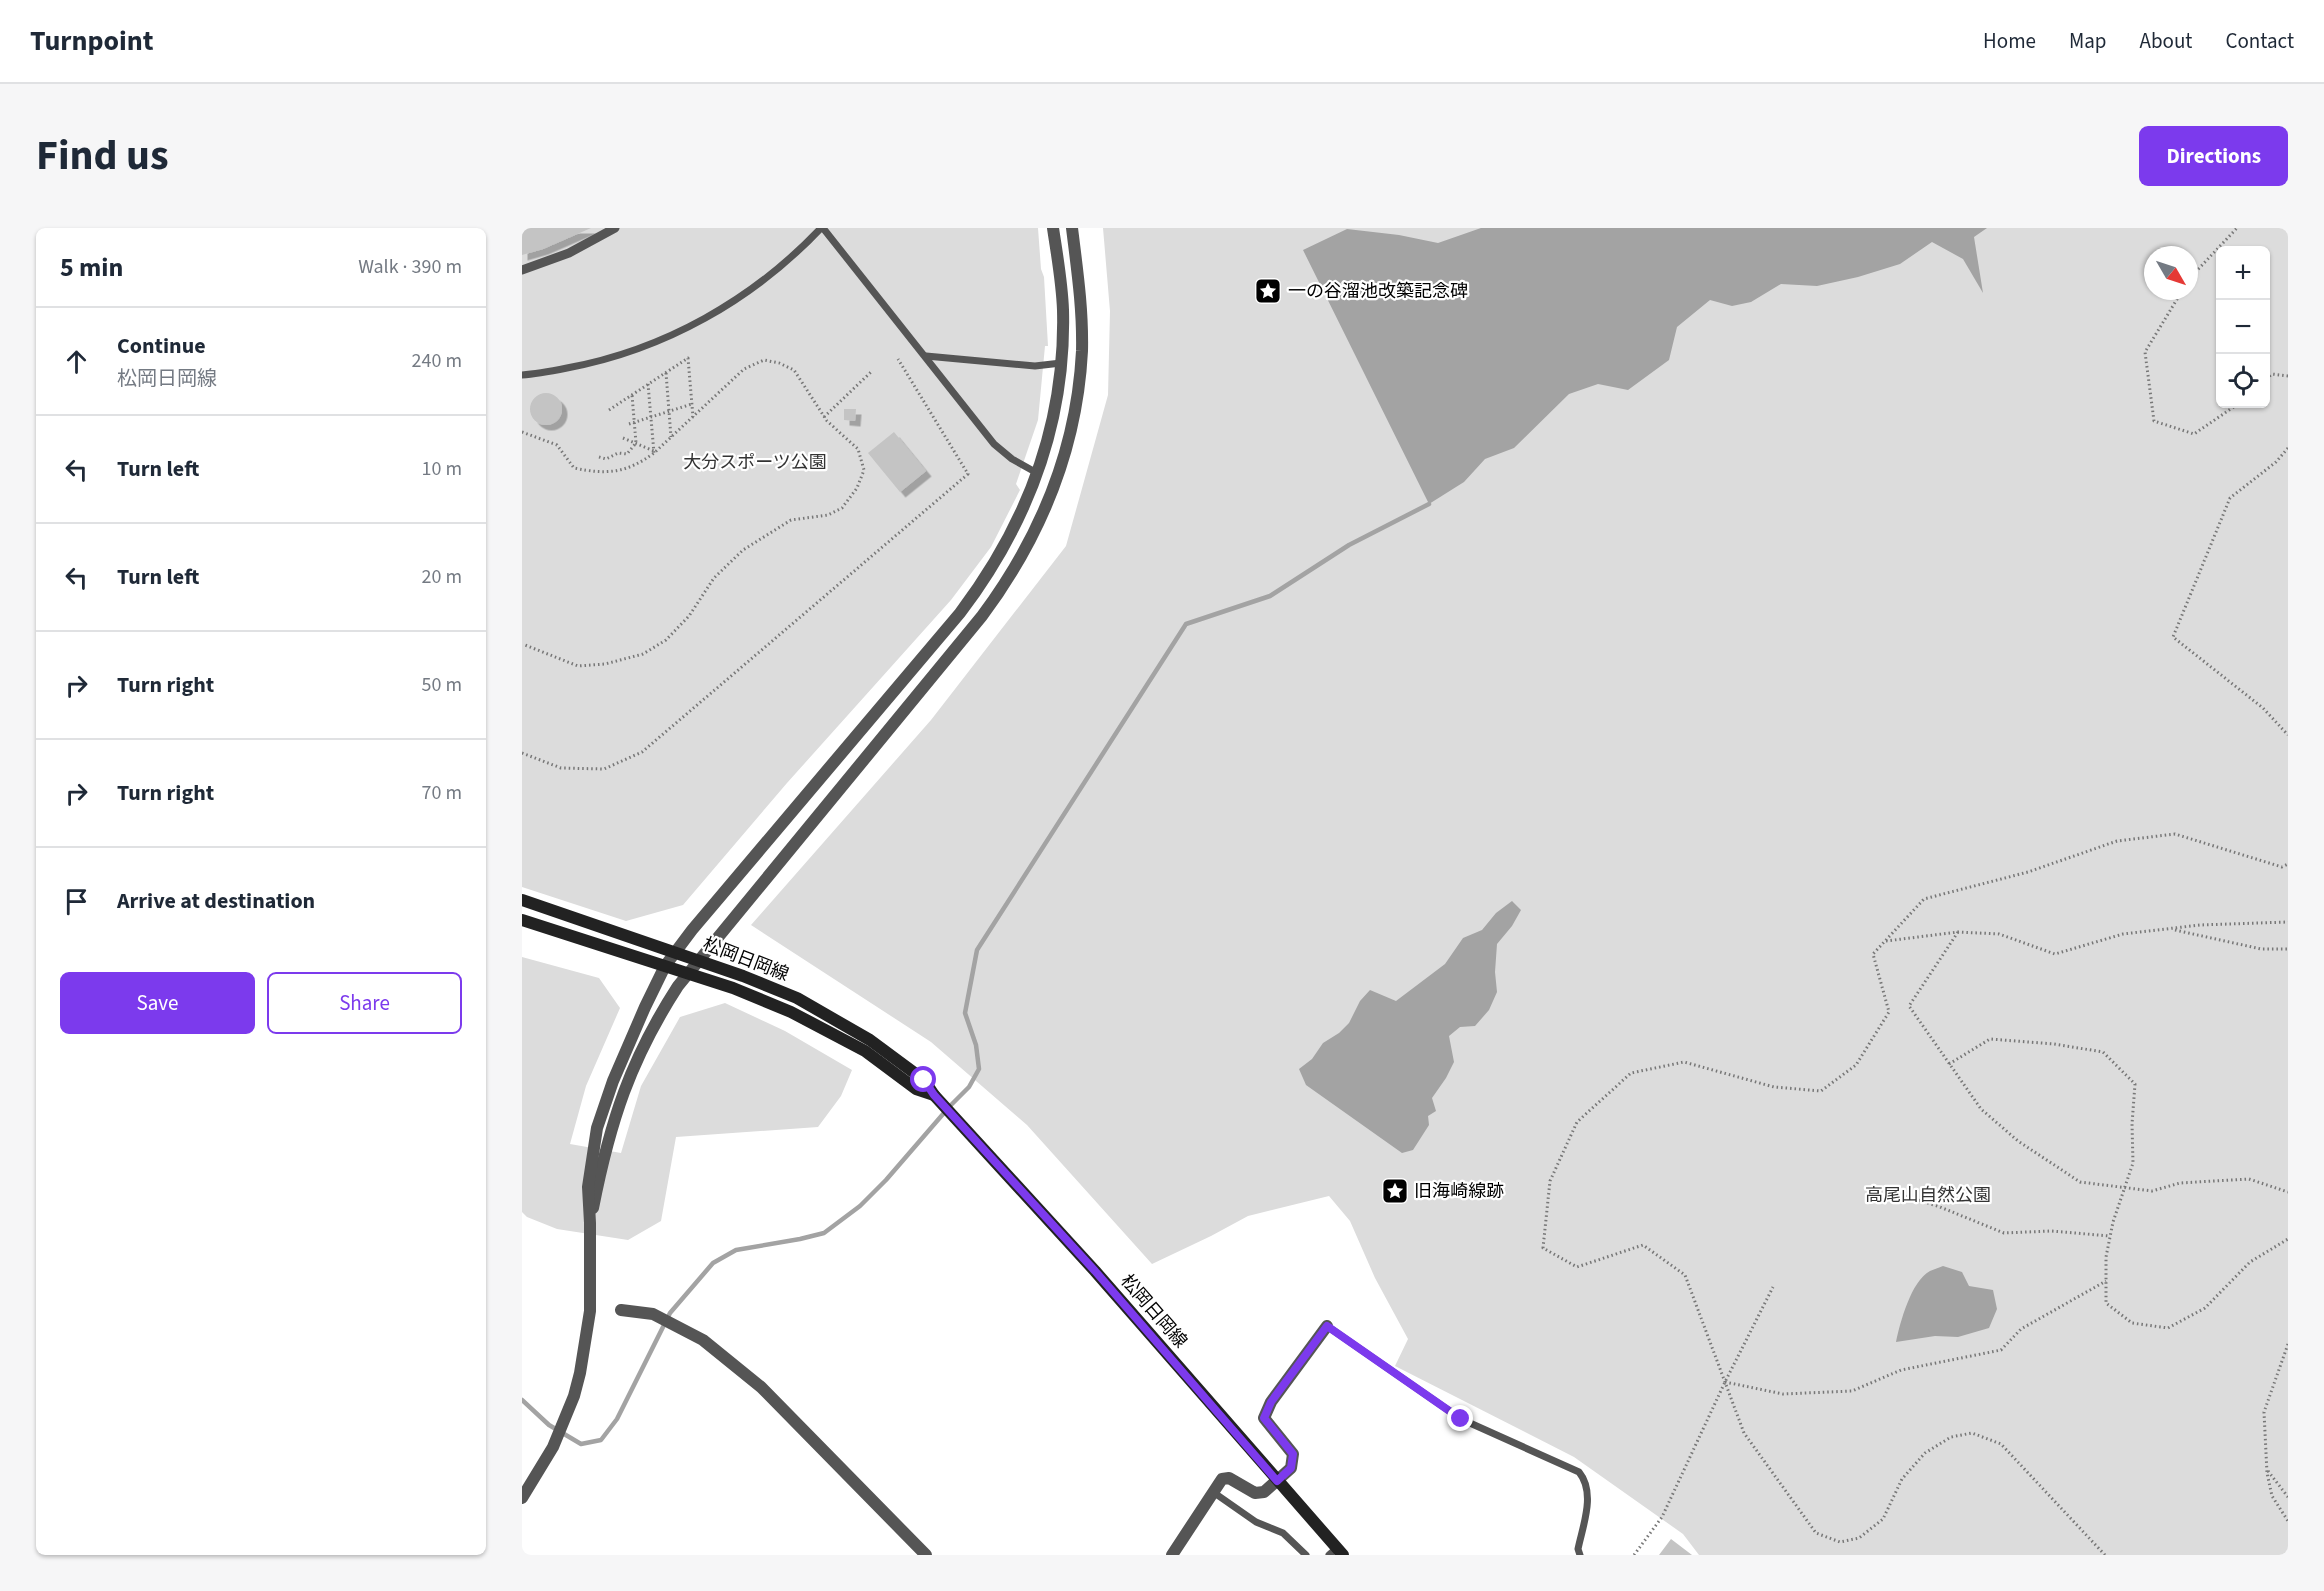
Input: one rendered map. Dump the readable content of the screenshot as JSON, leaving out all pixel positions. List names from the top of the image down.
{
  "streets": {
    "main road": ["松岡日岡線"]
  },
  "parks": ["大分スポーツ公園", "高尾山自然公園"],
  "places": {
    "place": ["一の谷溜池改築記念碑", "旧海崎線跡"]
  },
  "north": "bottom right",
  "page": {
    "header": "Turnpoint",
    "nav": [
      "Home",
      "Map",
      "About",
      "Contact"
    ],
    "title": "Find us",
    "buttons": [
      "Directions",
      ["Save", "Share"]
    ],
    "heading": ["5 min", "Walk · 390 m"],
    "map_buttons": ["+", "−"],
    "list": [
      ["Continue", "松岡日岡線", "240 m"],
      ["Turn left", "10 m"],
      ["Turn left", "20 m"],
      ["Turn right", "50 m"],
      ["Turn right", "70 m"],
      "Arrive at destination"
    ]
  }
}
